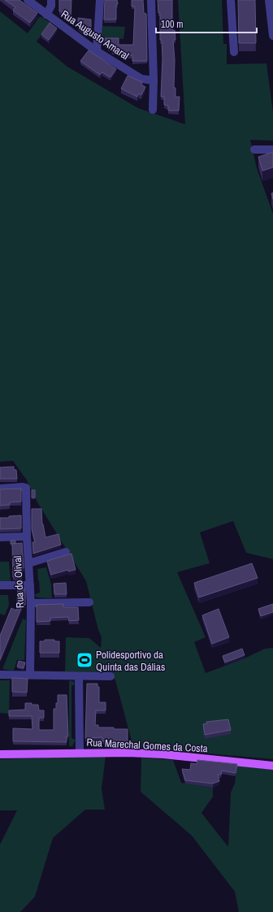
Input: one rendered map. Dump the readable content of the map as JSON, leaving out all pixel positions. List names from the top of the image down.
{
  "streets": {
    "main road": ["Rua Marechal Gomes da Costa"],
    "street": ["Rua Augusto Amaral", "Rua do Olival"]
  },
  "places": {
    "sports": ["Polidesportivo da Quinta das Dálias"]
  },
  "scale_bar": "100 m"
}
